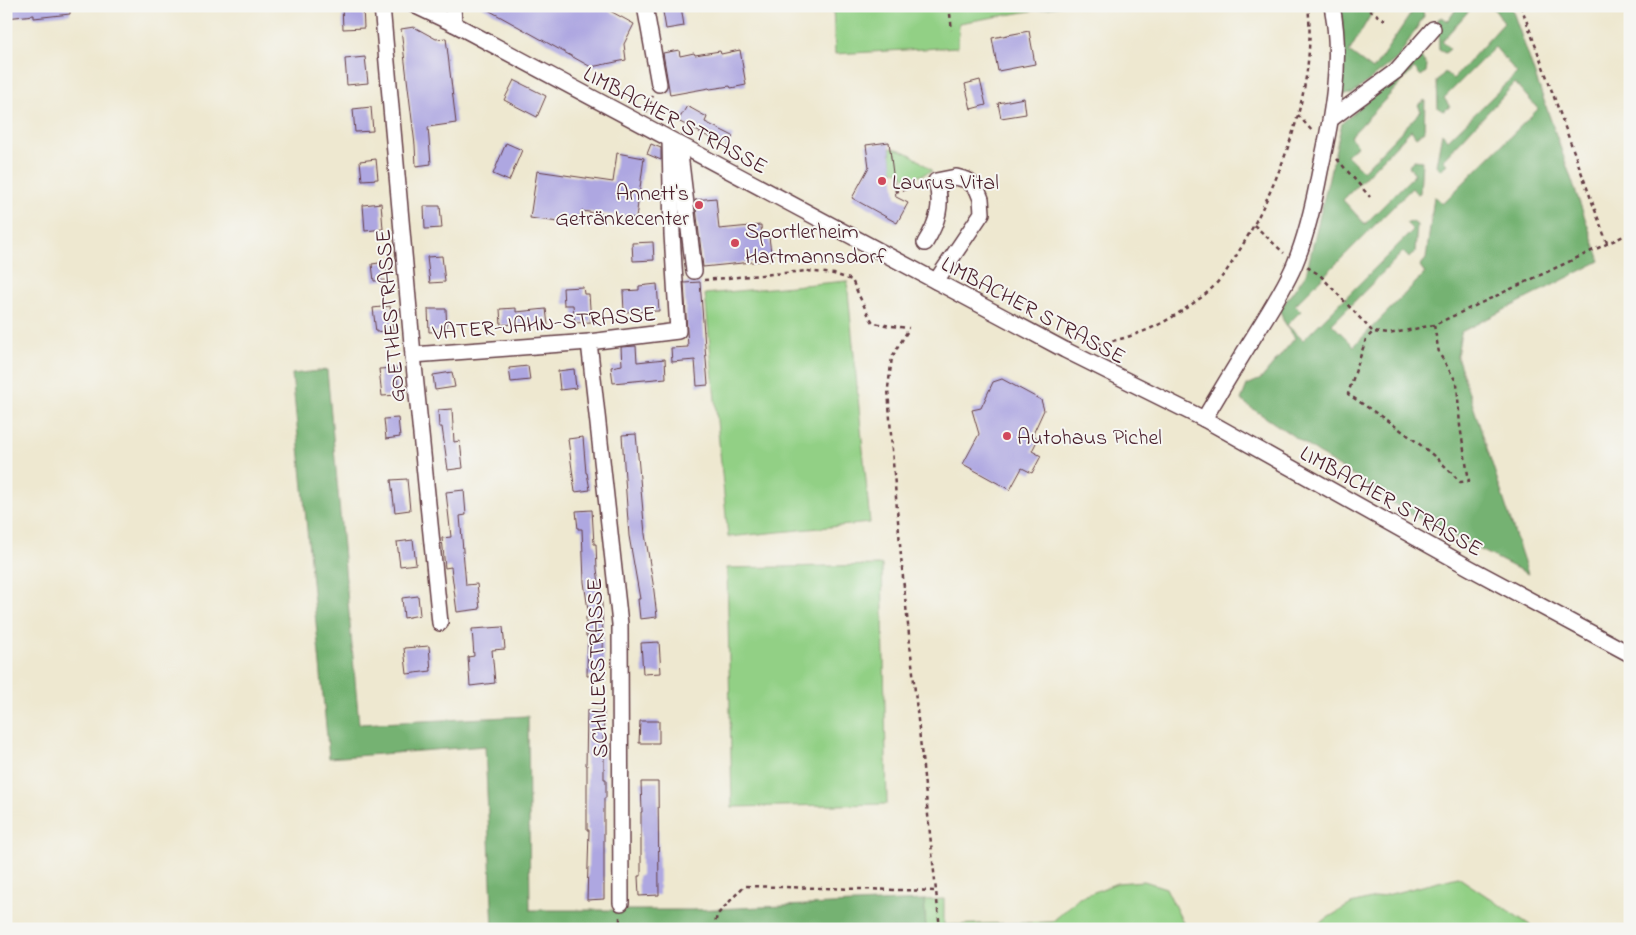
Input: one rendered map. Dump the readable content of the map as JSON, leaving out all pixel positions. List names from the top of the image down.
{
  "streets": {
    "street": [
      "LIMBACHER STRASSE",
      "GOETHESTRASSE",
      "VATER-JAHN-STRASSE",
      "SCHILLERSTRASSE"
    ]
  },
  "crossings": [
    ["LIMBACHER STRASSE", "VATER-JAHN-STRASSE"],
    ["GOETHESTRASSE", "VATER-JAHN-STRASSE"],
    ["VATER-JAHN-STRASSE", "SCHILLERSTRASSE"]
  ],
  "places": [
    "Laurus Vital",
    "Annett's Getränkecenter",
    "Sportlerheim Hartmannsdorf",
    "Autohaus Pichel"
  ]
}
